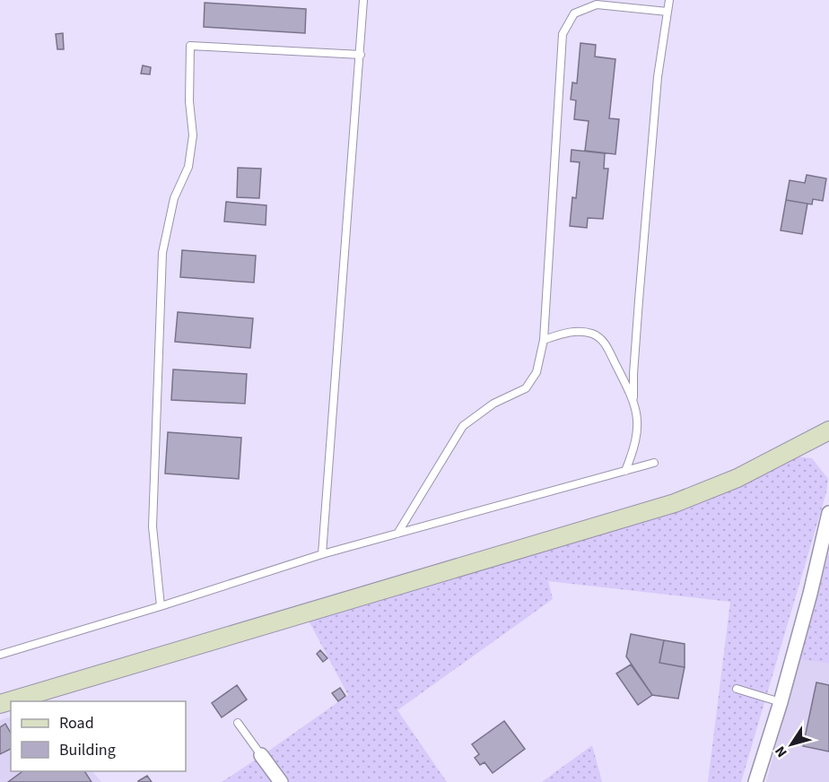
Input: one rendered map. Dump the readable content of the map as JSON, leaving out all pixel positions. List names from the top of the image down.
{
  "legend": ["Road", "Building"],
  "north": "bottom left"
}
